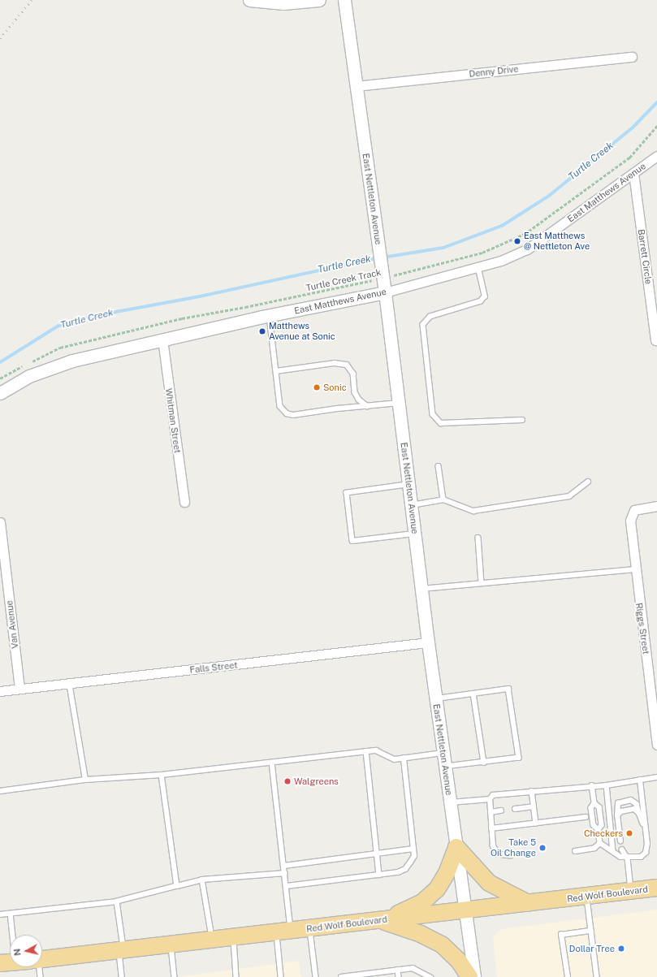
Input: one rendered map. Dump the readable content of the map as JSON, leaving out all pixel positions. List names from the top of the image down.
{
  "streets": {
    "highway": ["Red Wolf Boulevard"],
    "main road": ["East Matthews Avenue", "East Nettleton Avenue"],
    "street": [
      "Denny Drive",
      "Barrett Circle",
      "Whitman Street",
      "Van Avenue",
      "Riggs Street",
      "Falls Street"
    ],
    "path": ["Turtle Creek Track"]
  },
  "crossings": [
    ["Denny Drive", "East Nettleton Avenue"],
    ["East Matthews Avenue", "East Nettleton Avenue"],
    ["East Matthews Avenue", "Barrett Circle"],
    ["East Matthews Avenue", "Whitman Street"],
    ["East Nettleton Avenue", "Turtle Creek Track"],
    ["East Nettleton Avenue", "Falls Street"],
    ["East Nettleton Avenue", "Red Wolf Boulevard"],
    ["Van Avenue", "Falls Street"]
  ],
  "water": ["Turtle Creek"],
  "places": [
    "East Matthews @ Nettleton Ave",
    "Matthews Avenue at Sonic",
    "Sonic",
    "Walgreens",
    "Checkers",
    "Take 5 Oil Change",
    "Dollar Tree"
  ],
  "north": "left"
}
